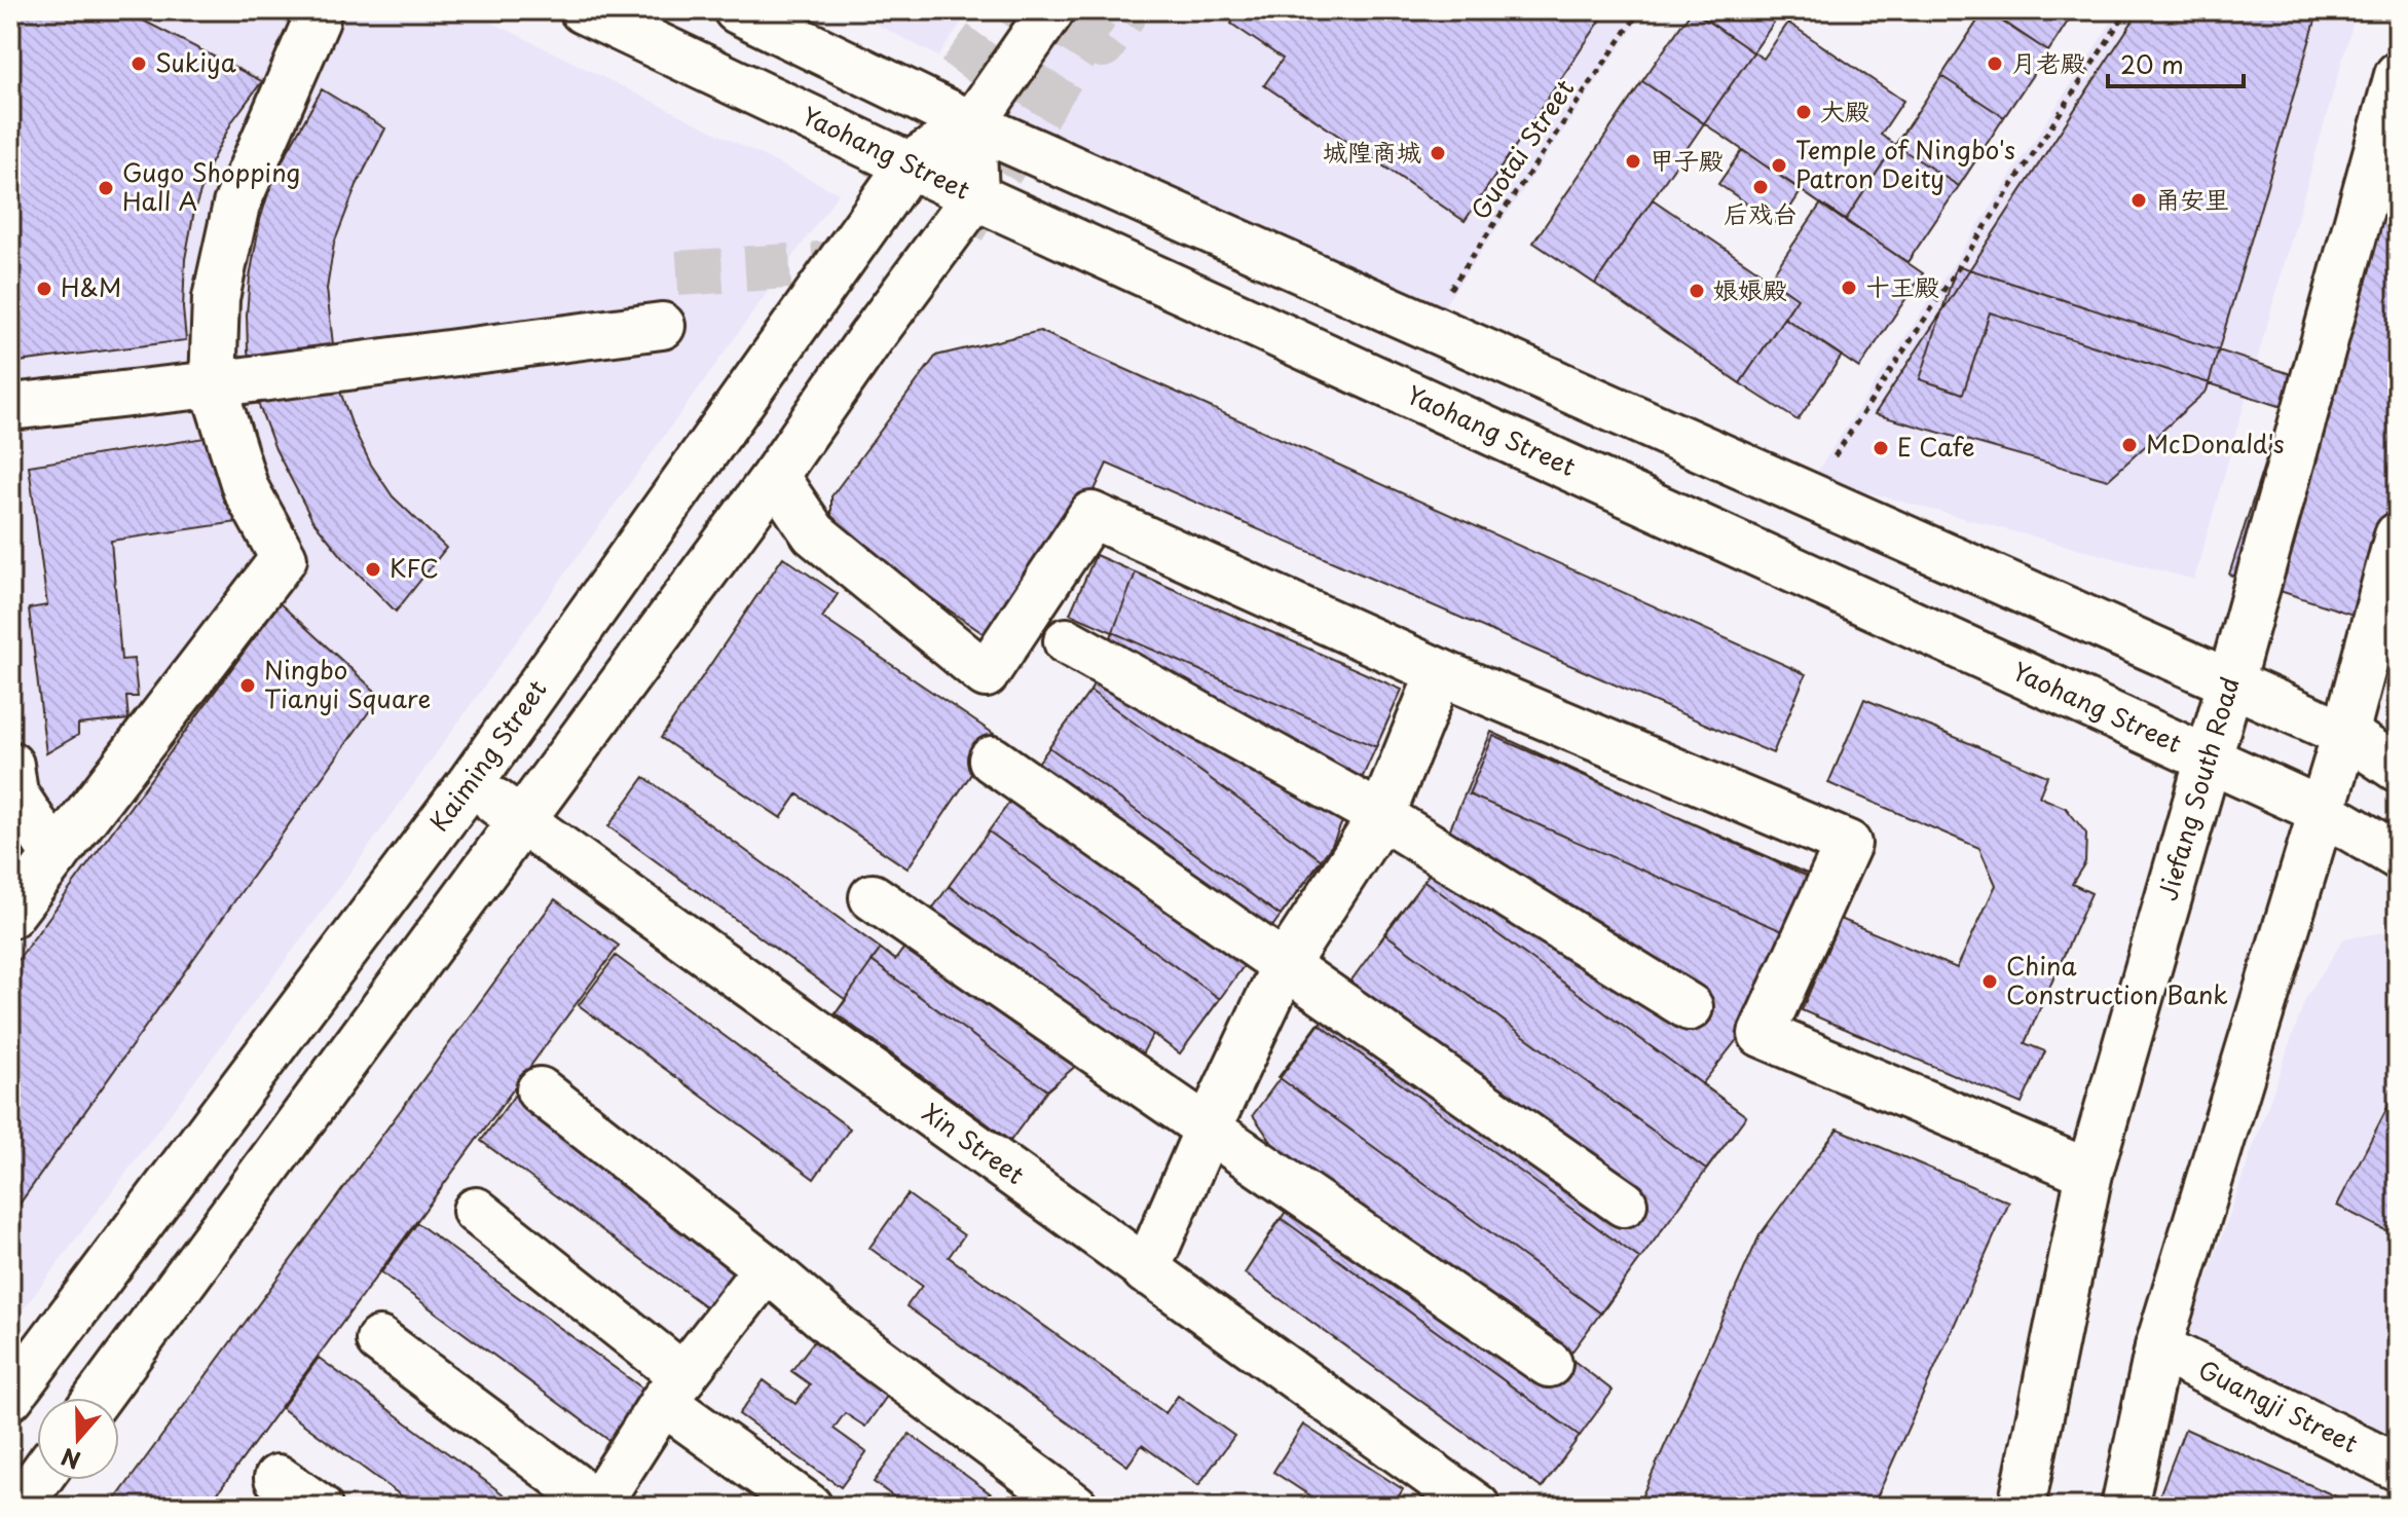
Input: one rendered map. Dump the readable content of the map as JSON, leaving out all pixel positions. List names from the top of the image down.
{
  "streets": {
    "street": [
      "Yaohang Street",
      "Kaiming Street",
      "Jiefang South Road",
      "Xin Street",
      "Guangji Street"
    ],
    "path": ["Guotai Street"]
  },
  "crossings": [
    ["Yaohang Street", "Kaiming Street"],
    ["Yaohang Street", "Jiefang South Road"],
    ["Kaiming Street", "Xin Street"]
  ],
  "places": [
    "Sukiya",
    "月老殿",
    "大殿",
    "城隍商城",
    "甲子殿",
    "Temple of Ningbo's Patron Deity",
    "后戏台",
    "Gugo Shopping Hall A",
    "甬安里",
    "十王殿",
    "H&M",
    "娘娘殿",
    "McDonald's",
    "E Cafe",
    "KFC",
    "Ningbo Tianyi Square",
    "China Construction Bank"
  ],
  "scale_bar": "20 m",
  "north": "bottom"
}
